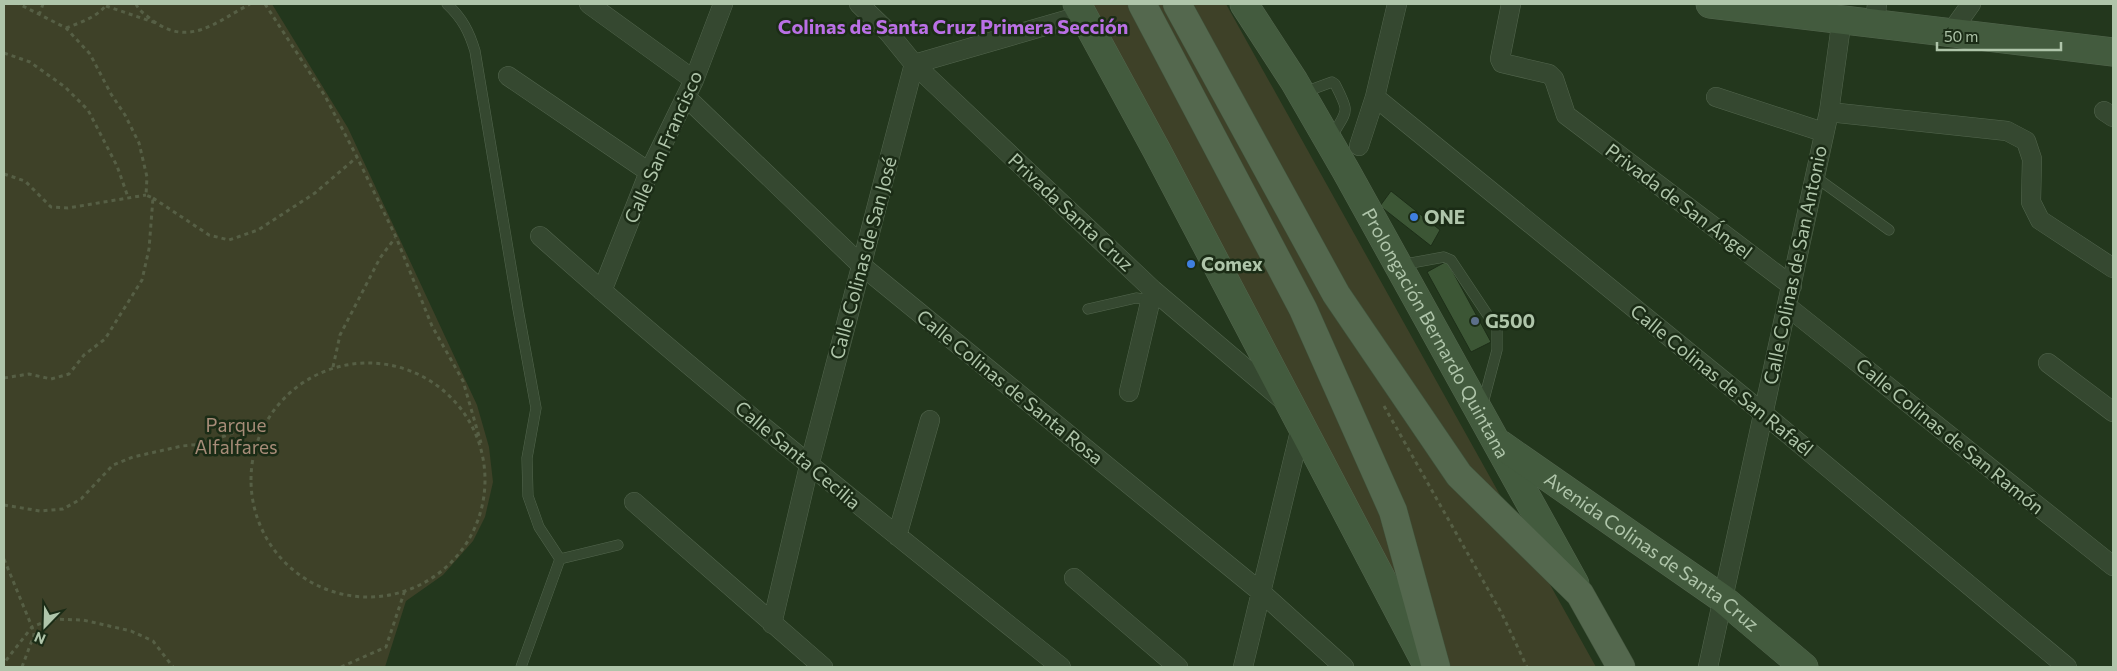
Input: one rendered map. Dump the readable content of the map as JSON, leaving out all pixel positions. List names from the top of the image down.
{
  "streets": {
    "main road": ["Prolongación Bernardo Quintana"],
    "street": [
      "Calle San Francisco",
      "Privada de San Ángel",
      "Privada Santa Cruz",
      "Calle Colinas de San José",
      "Calle Colinas de San Antonio",
      "Calle Colinas de San Rafaél",
      "Calle Colinas de Santa Rosa",
      "Calle Colinas de San Ramón",
      "Calle Santa Cecilia",
      "Avenida Colinas de Santa Cruz"
    ]
  },
  "crossings": [
    ["Calle San Francisco", "Calle Colinas de Santa Rosa"],
    ["Calle San Francisco", "Calle Santa Cecilia"],
    ["Privada de San Ángel", "Calle Colinas de San Antonio"],
    ["Privada Santa Cruz", "Calle Colinas de San José"],
    ["Calle Colinas de San José", "Calle Colinas de Santa Rosa"],
    ["Calle Colinas de San José", "Calle Santa Cecilia"],
    ["Calle Colinas de San Antonio", "Calle Colinas de San Rafaél"],
    ["Calle Colinas de San Antonio", "Calle Colinas de San Ramón"],
    ["Calle Colinas de San Antonio", "Avenida Colinas de Santa Cruz"],
    ["Prolongación Bernardo Quintana", "Avenida Colinas de Santa Cruz"]
  ],
  "districts": ["Colinas de Santa Cruz Primera Sección"],
  "parks": ["Parque Alfalfares"],
  "places": ["ONE", "Comex", "G500"],
  "scale_bar": "50 m",
  "north": "bottom left"
}
